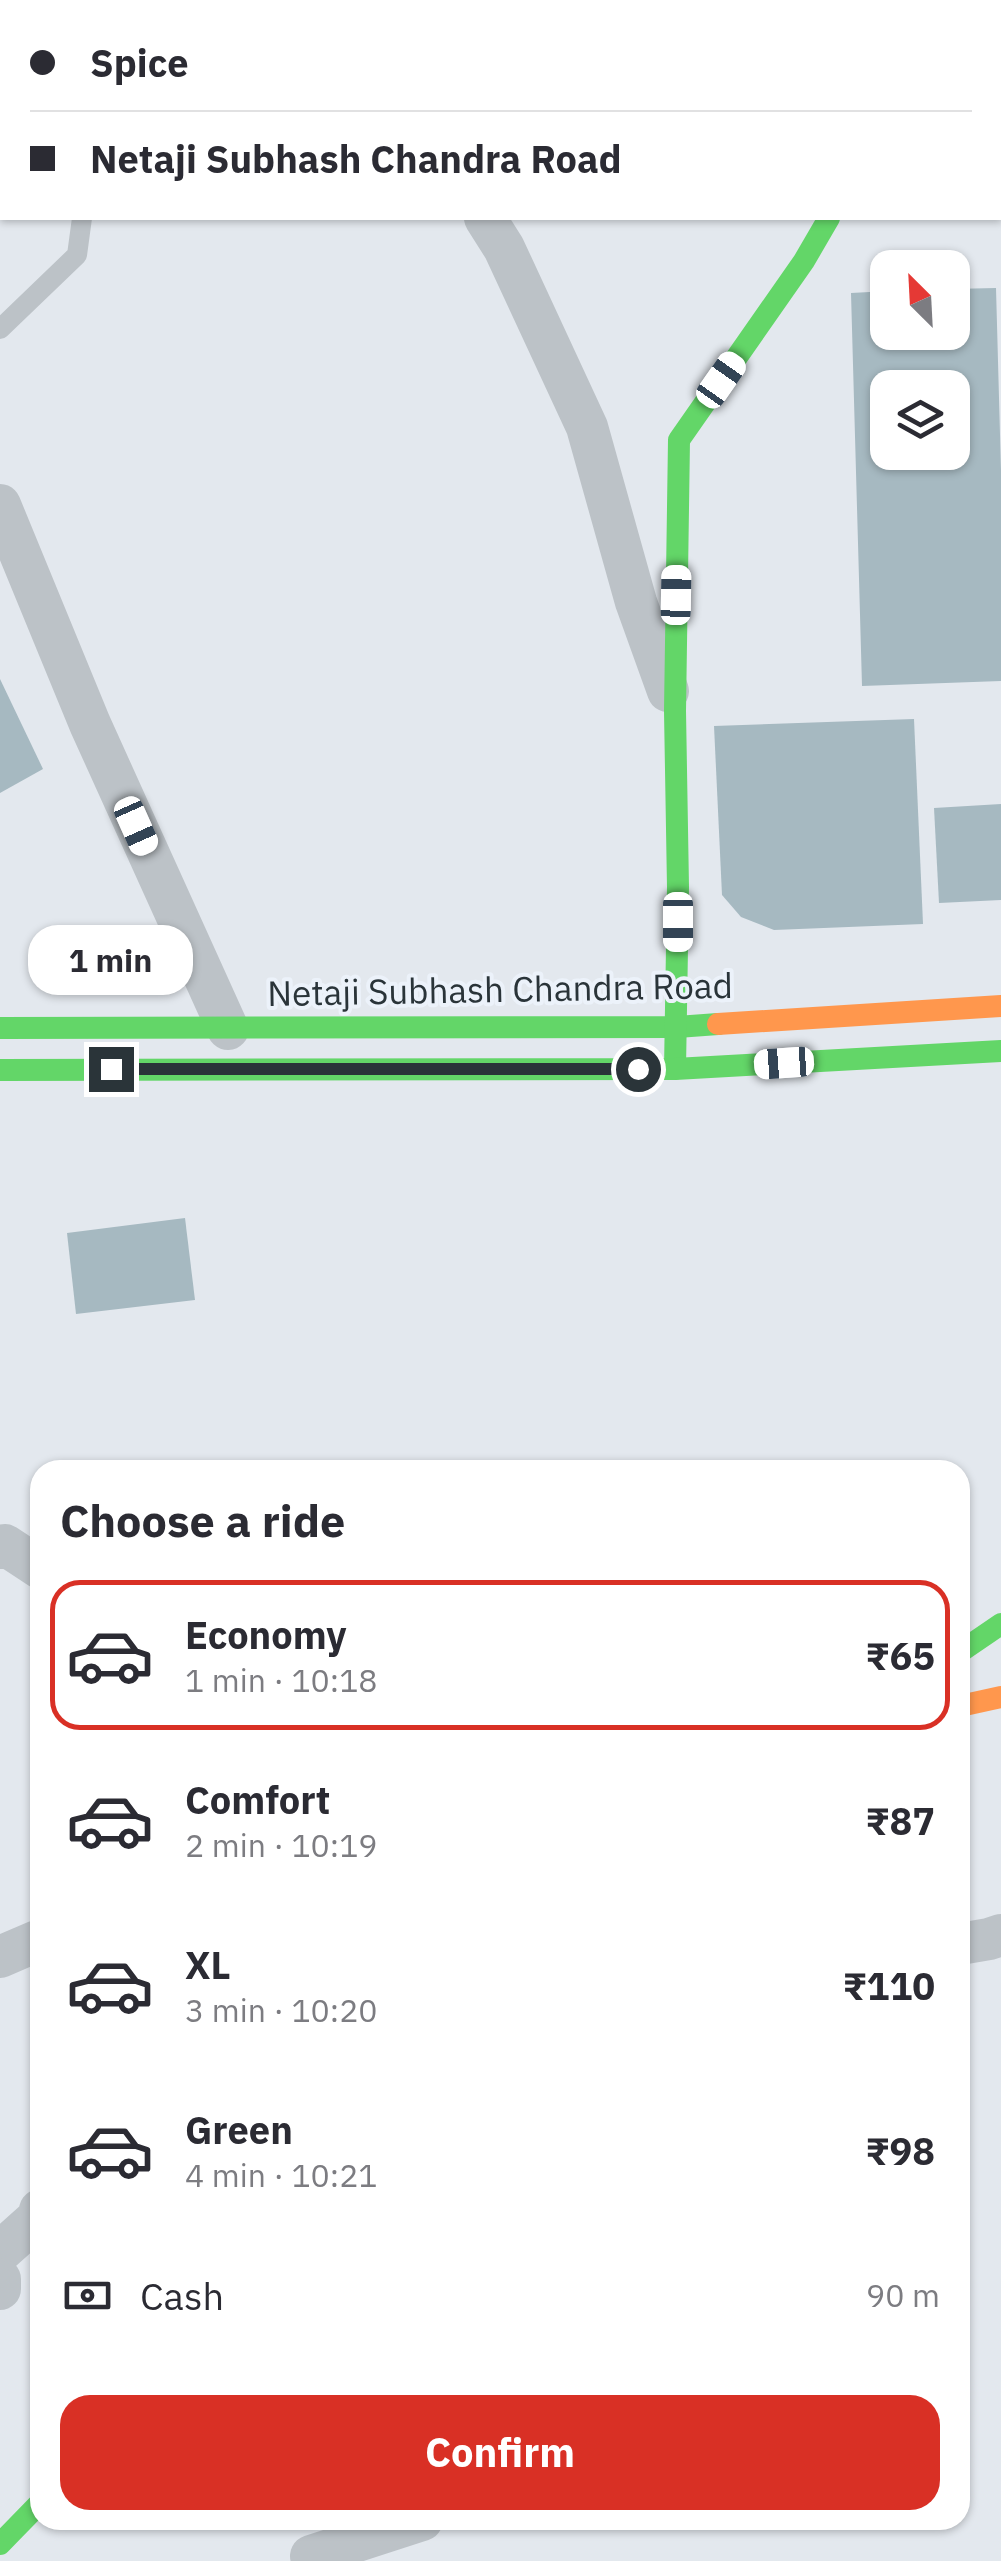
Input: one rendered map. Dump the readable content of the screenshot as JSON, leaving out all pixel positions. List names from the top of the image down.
{
  "streets": {
    "main road": ["Netaji Subhash Chandra Road"]
  },
  "north": "top left",
  "page": {
    "banner": ["Spice", "Netaji Subhash Chandra Road"],
    "bubble": "1 min",
    "heading": "Choose a ride",
    "list": [
      {
        "name": "Economy",
        "note": "1 min · 10:18",
        "value": "₹65"
      },
      {
        "name": "Comfort",
        "note": "2 min · 10:19",
        "value": "₹87"
      },
      {
        "name": "XL",
        "note": "3 min · 10:20",
        "value": "₹110"
      },
      {
        "name": "Green",
        "note": "4 min · 10:21",
        "value": "₹98"
      }
    ],
    "pay": ["Cash", "90 m"],
    "buttons": "Confirm"
  }
}
